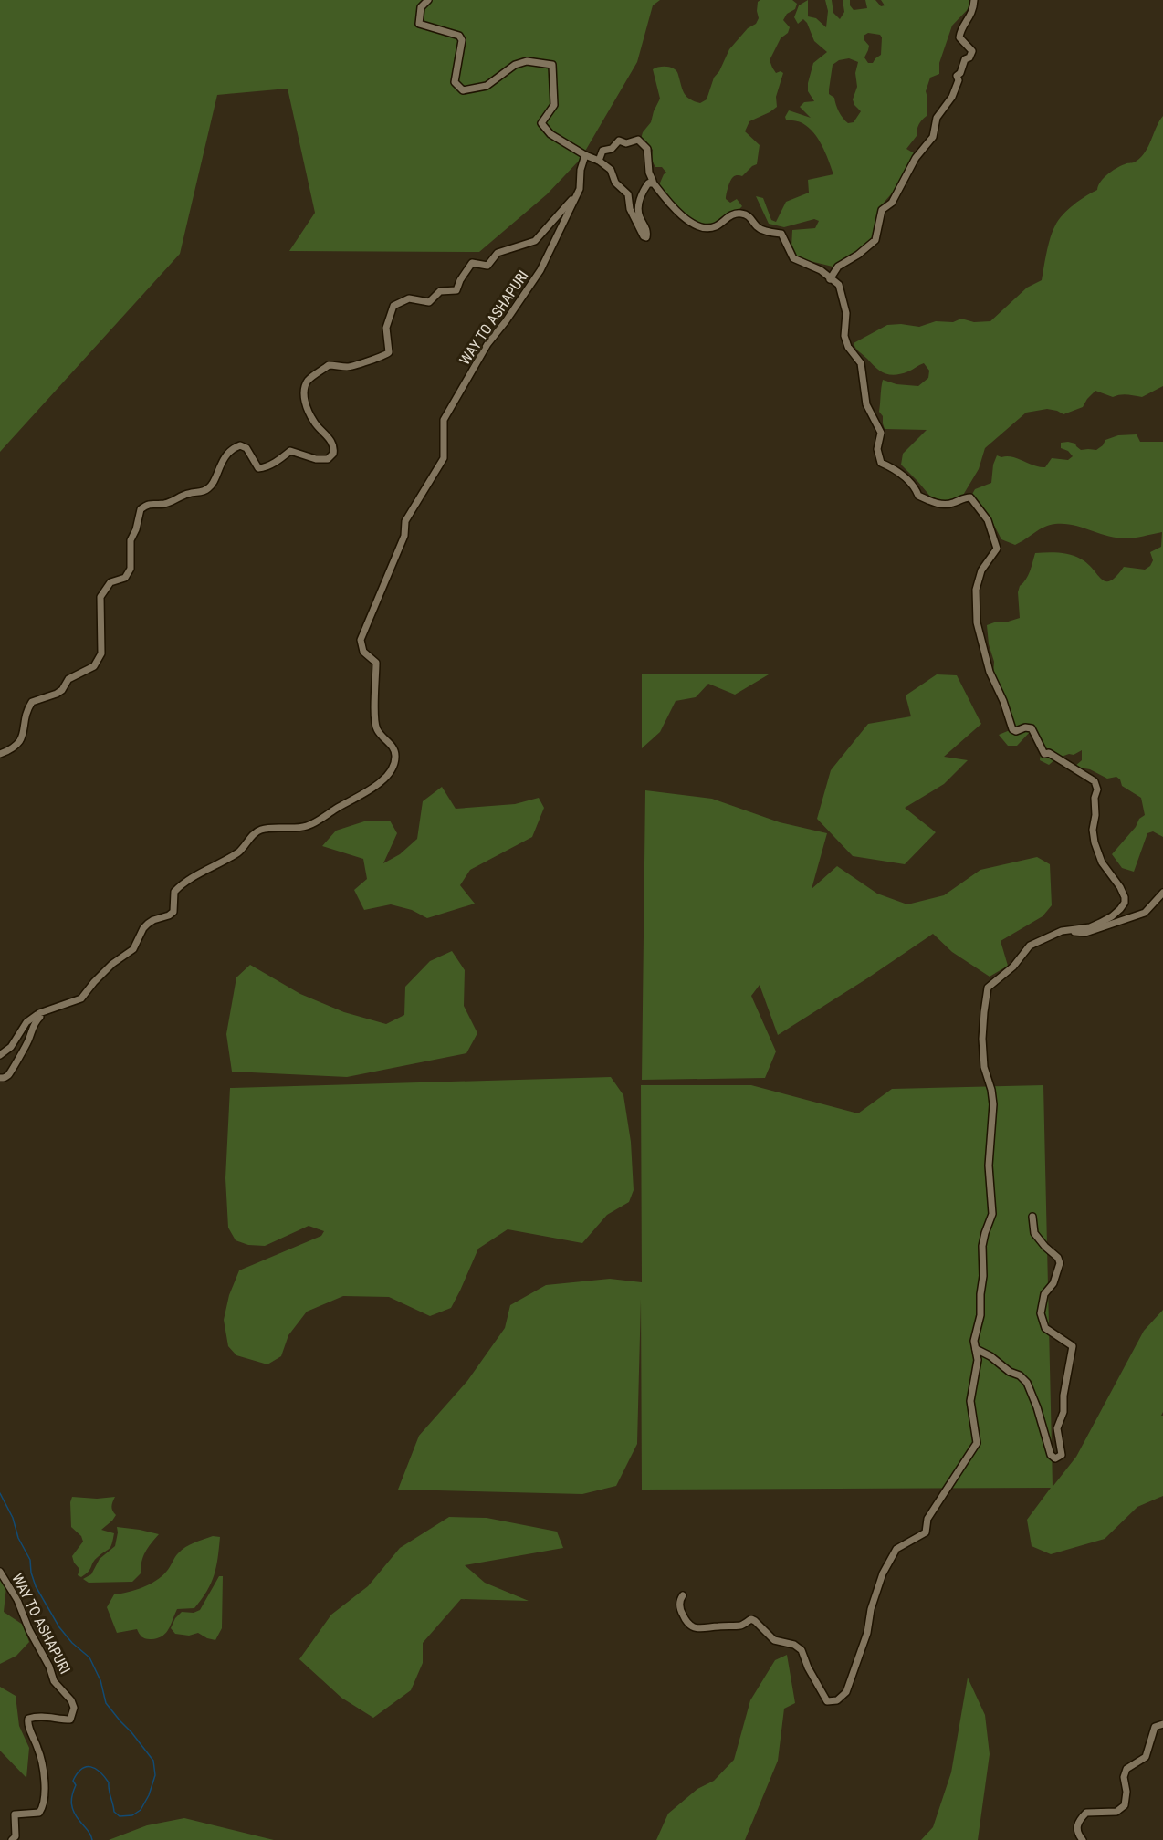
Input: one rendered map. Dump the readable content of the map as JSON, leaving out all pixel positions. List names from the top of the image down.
{
  "streets": {
    "street": ["WAY TO ASHAPURI"]
  }
}
